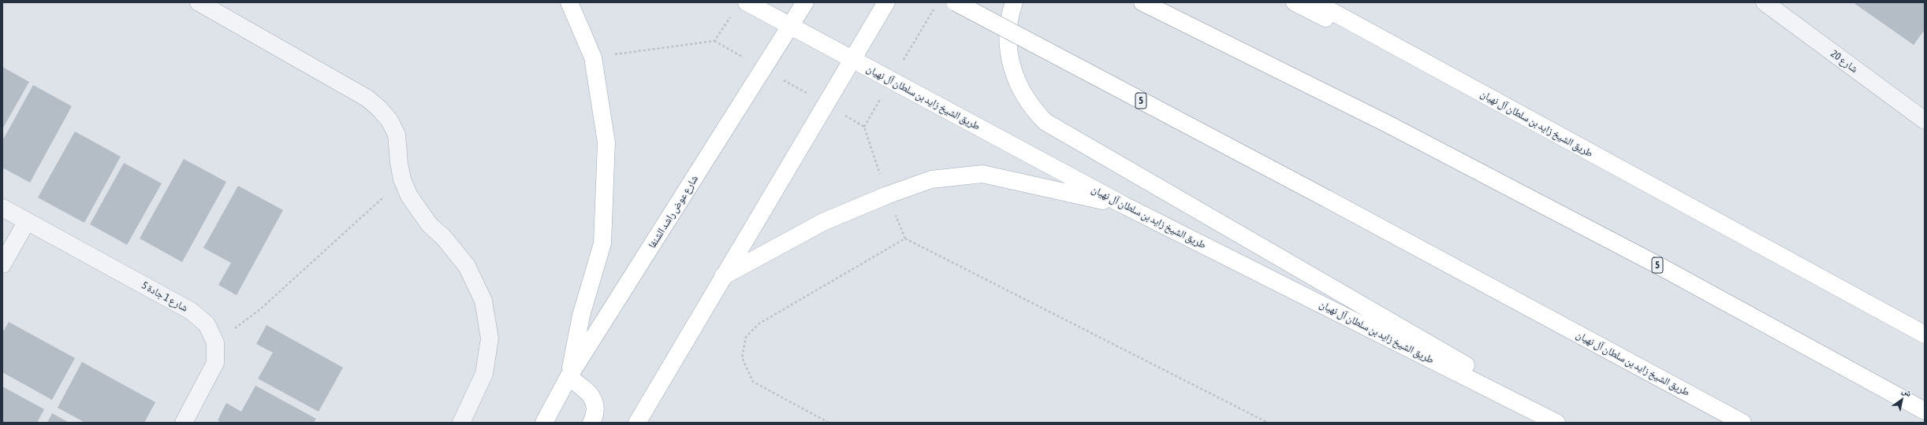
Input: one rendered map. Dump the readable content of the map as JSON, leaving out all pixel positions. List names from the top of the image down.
{
  "streets": {
    "main road": ["طريق الشيخ زايد بن سلطان آل نهيان", "5", "شارع عوض راشد الشنفا"],
    "street": ["شارع 20", "شارع 1 جادة 5"]
  },
  "crossings": [
    ["طريق الشيخ زايد بن سلطان آل نهيان", "شارع عوض راشد الشنفا"]
  ],
  "north": "top right"
}
